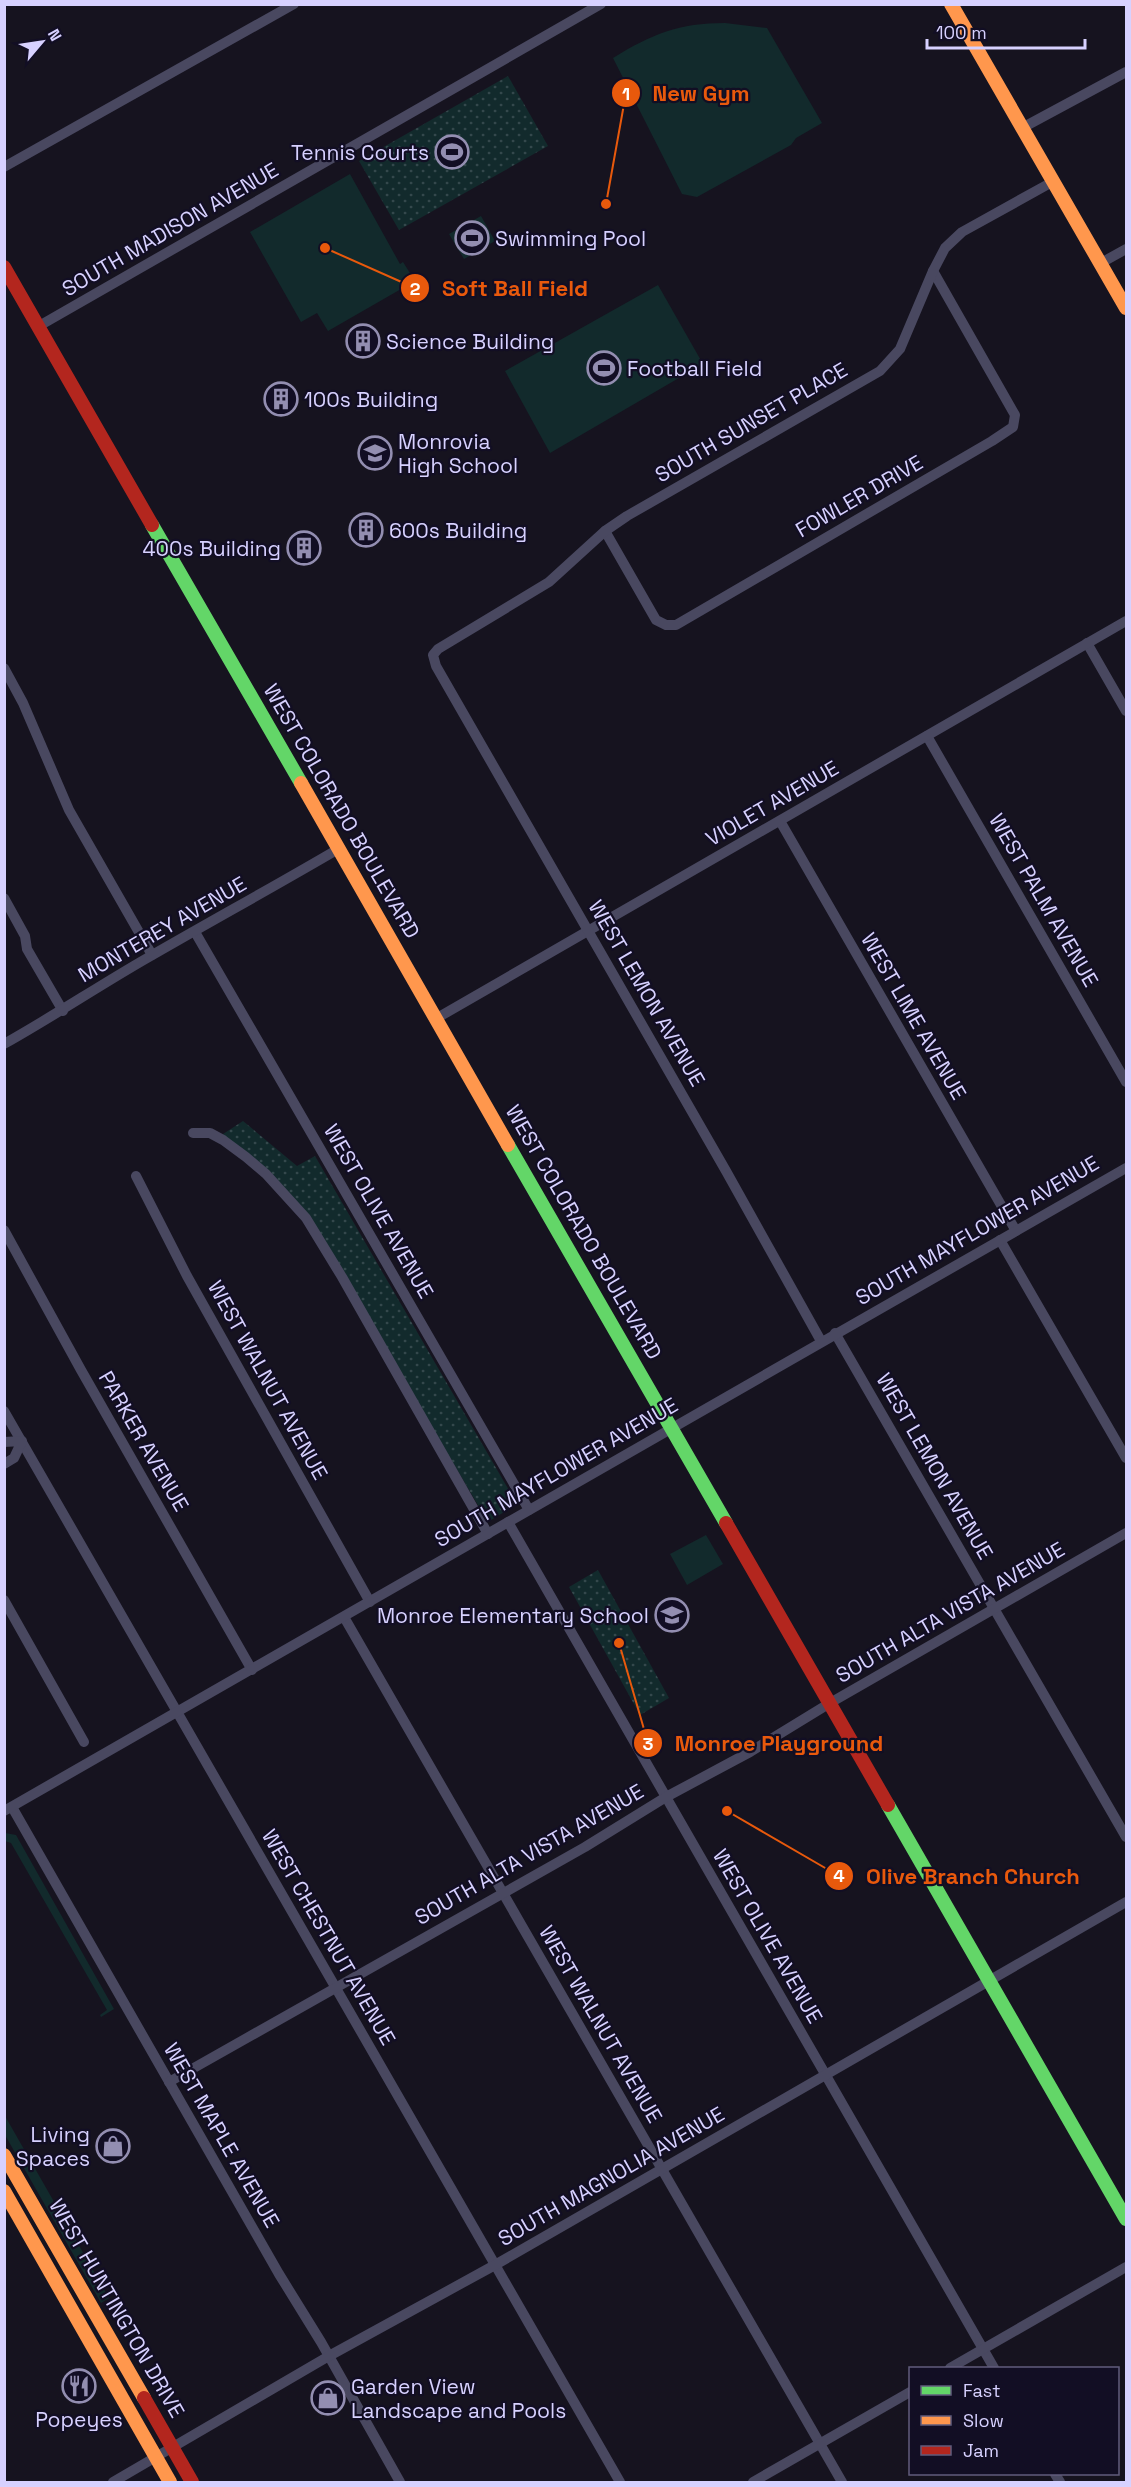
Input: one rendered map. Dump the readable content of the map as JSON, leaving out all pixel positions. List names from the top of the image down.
{
  "streets": {
    "street": [
      "SOUTH MADISON AVENUE",
      "SOUTH SUNSET PLACE",
      "FOWLER DRIVE",
      "VIOLET AVENUE",
      "WEST COLORADO BOULEVARD",
      "WEST PALM AVENUE",
      "MONTEREY AVENUE",
      "WEST LEMON AVENUE",
      "WEST LIME AVENUE",
      "WEST OLIVE AVENUE",
      "SOUTH MAYFLOWER AVENUE",
      "WEST WALNUT AVENUE",
      "PARKER AVENUE",
      "SOUTH ALTA VISTA AVENUE",
      "WEST CHESTNUT AVENUE",
      "WEST MAPLE AVENUE",
      "SOUTH MAGNOLIA AVENUE",
      "WEST HUNTINGTON DRIVE"
    ]
  },
  "crossings": [
    ["SOUTH MADISON AVENUE", "WEST COLORADO BOULEVARD"],
    ["SOUTH SUNSET PLACE", "FOWLER DRIVE"],
    ["SOUTH SUNSET PLACE", "WEST LEMON AVENUE"],
    ["VIOLET AVENUE", "WEST COLORADO BOULEVARD"],
    ["VIOLET AVENUE", "WEST PALM AVENUE"],
    ["VIOLET AVENUE", "WEST LEMON AVENUE"],
    ["VIOLET AVENUE", "WEST LIME AVENUE"],
    ["WEST COLORADO BOULEVARD", "MONTEREY AVENUE"],
    ["WEST COLORADO BOULEVARD", "SOUTH MAYFLOWER AVENUE"],
    ["WEST COLORADO BOULEVARD", "SOUTH ALTA VISTA AVENUE"],
    ["WEST COLORADO BOULEVARD", "SOUTH MAGNOLIA AVENUE"],
    ["MONTEREY AVENUE", "WEST OLIVE AVENUE"],
    ["WEST LEMON AVENUE", "SOUTH MAYFLOWER AVENUE"],
    ["WEST LEMON AVENUE", "SOUTH ALTA VISTA AVENUE"],
    ["WEST LIME AVENUE", "SOUTH MAYFLOWER AVENUE"],
    ["WEST OLIVE AVENUE", "SOUTH MAYFLOWER AVENUE"],
    ["WEST OLIVE AVENUE", "SOUTH ALTA VISTA AVENUE"],
    ["WEST OLIVE AVENUE", "SOUTH MAGNOLIA AVENUE"],
    ["SOUTH MAYFLOWER AVENUE", "WEST WALNUT AVENUE"],
    ["SOUTH MAYFLOWER AVENUE", "PARKER AVENUE"],
    ["SOUTH MAYFLOWER AVENUE", "WEST CHESTNUT AVENUE"],
    ["SOUTH MAYFLOWER AVENUE", "WEST MAPLE AVENUE"],
    ["WEST WALNUT AVENUE", "SOUTH ALTA VISTA AVENUE"],
    ["WEST WALNUT AVENUE", "SOUTH MAGNOLIA AVENUE"],
    ["SOUTH ALTA VISTA AVENUE", "WEST CHESTNUT AVENUE"],
    ["SOUTH ALTA VISTA AVENUE", "WEST MAPLE AVENUE"],
    ["WEST CHESTNUT AVENUE", "SOUTH MAGNOLIA AVENUE"],
    ["WEST MAPLE AVENUE", "SOUTH MAGNOLIA AVENUE"],
    ["SOUTH MAGNOLIA AVENUE", "WEST HUNTINGTON DRIVE"]
  ],
  "places": {
    "sports": ["Tennis Courts", "Swimming Pool", "Football Field"],
    "other": [
      "New Gym",
      "Soft Ball Field",
      "Monroe Playground",
      "Olive Branch Church"
    ],
    "building": [
      "Science Building",
      "100s Building",
      "600s Building",
      "400s Building"
    ],
    "school or university": ["Monrovia High School", "Monroe Elementary School"],
    "shop": ["Living Spaces", "Garden View Landscape and Pools"],
    "restaurant": ["Popeyes"]
  },
  "legend": ["Fast", "Slow", "Jam"],
  "scale_bar": "100 m",
  "north": "top right"
}
